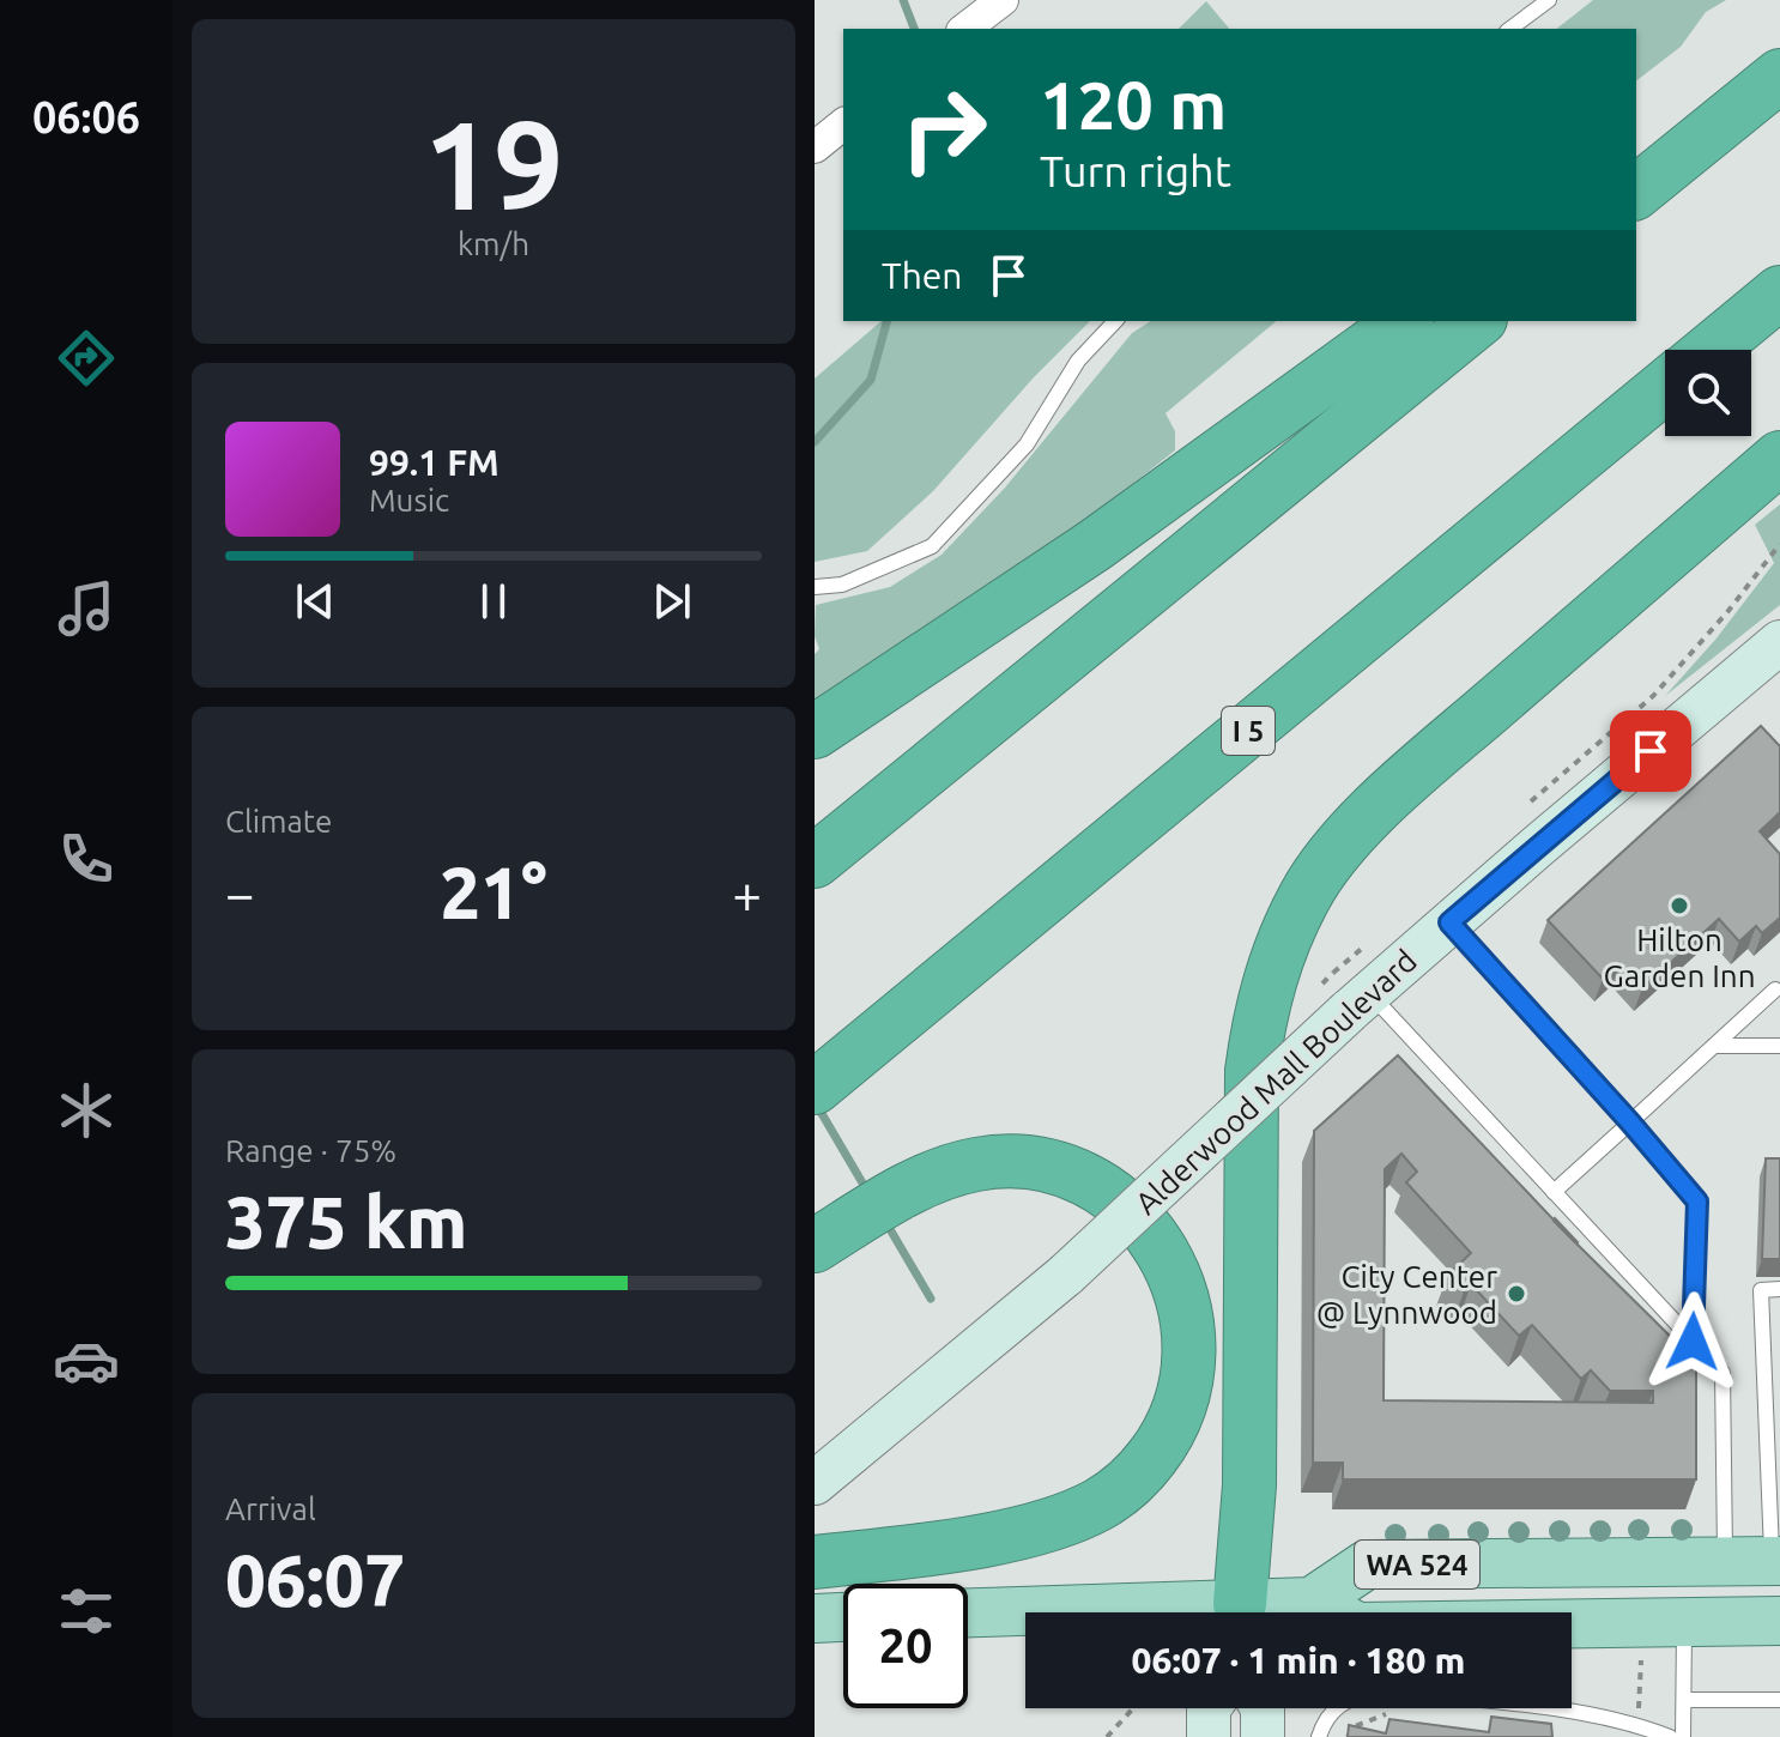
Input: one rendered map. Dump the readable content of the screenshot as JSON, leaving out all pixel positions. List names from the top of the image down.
{
  "streets": {
    "highway": ["I 5"],
    "main road": ["Alderwood Mall Boulevard", "WA 524"]
  },
  "places": ["Hilton Garden Inn", "City Center @ Lynnwood"],
  "page": {
    "tabs": "06:06",
    "tile": [
      ["19", "km/h"],
      "Climate",
      ["Range · 75%", "375 km"],
      ["Arrival", "06:07"]
    ],
    "turn": ["120 m", "Turn right"],
    "then": "Then",
    "song": ["99.1 FM", "Music"],
    "heat": ["−", "21°", "+"],
    "limit": "20",
    "trip": "06:07 · 1 min · 180 m"
  }
}
